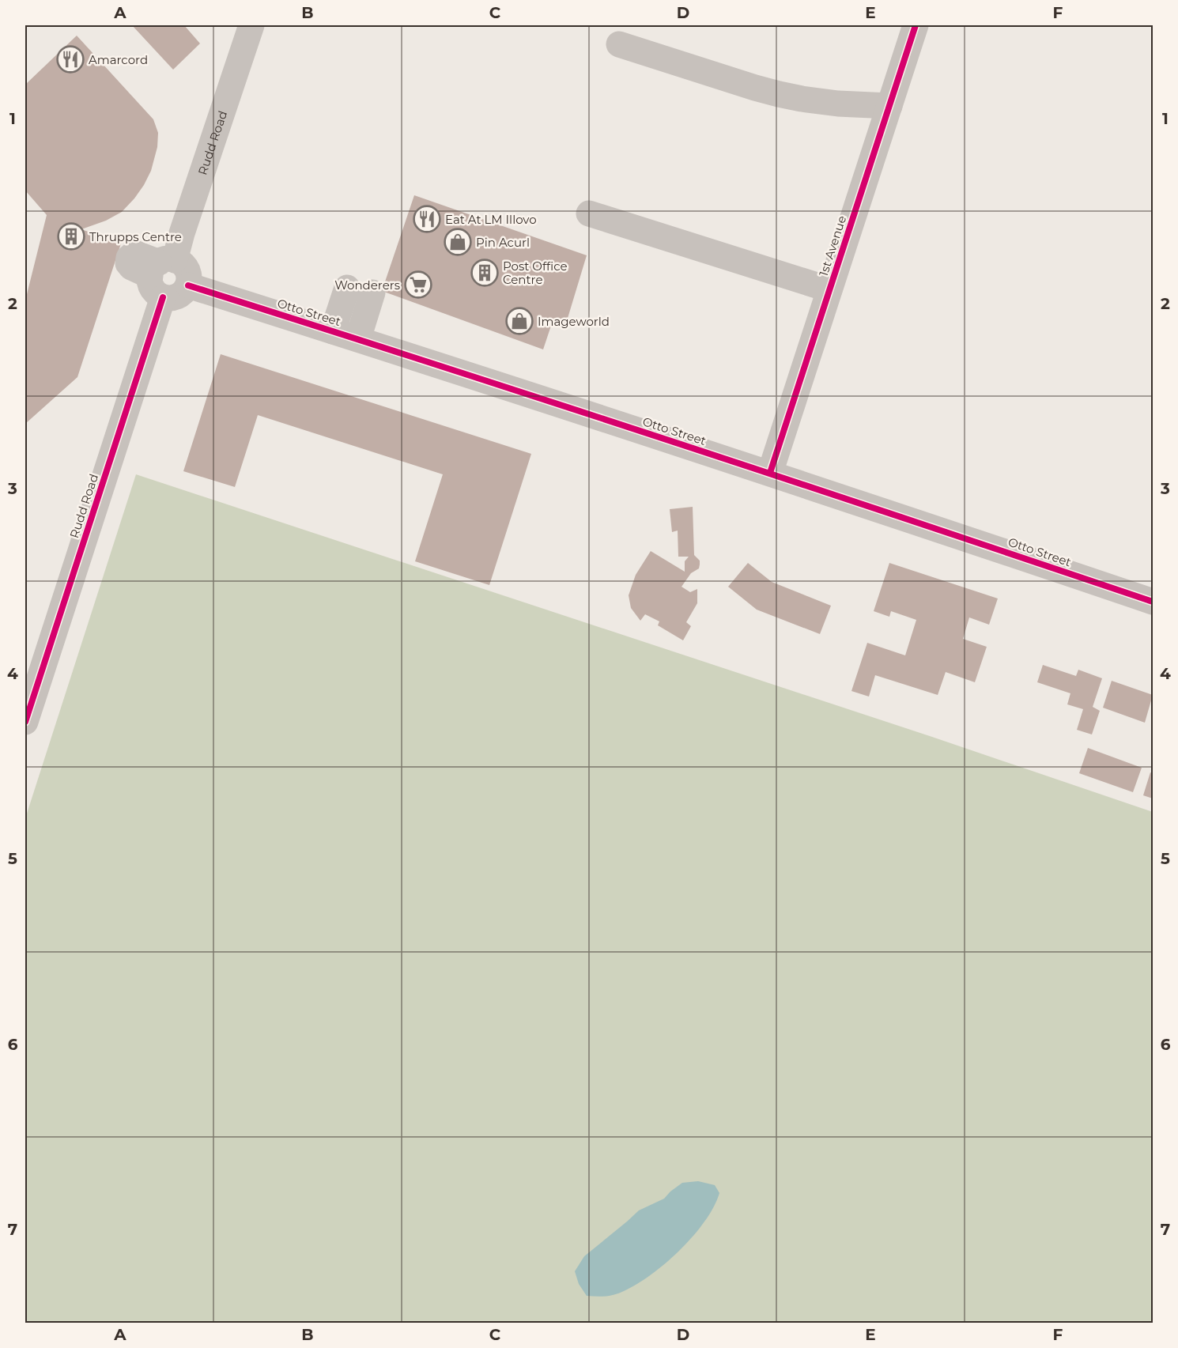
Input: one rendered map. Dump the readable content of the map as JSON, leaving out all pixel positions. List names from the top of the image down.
{
  "streets": {
    "street": ["Rudd Road", "1st Avenue", "Otto Street"]
  },
  "crossings": [
    ["Rudd Road", "Otto Street"],
    ["1st Avenue", "Otto Street"]
  ],
  "places": {
    "restaurant": ["Amarcord", "Eat At LM Illovo"],
    "building": ["Thrupps Centre", "Post Office Centre"],
    "shop": ["Pin Acurl", "Imageworld"],
    "supermarket": ["Wonderers"]
  },
  "grid": {
    "columns": [
      "A",
      "B",
      "C",
      "D",
      "E",
      "F"
    ],
    "rows": [
      "1",
      "2",
      "3",
      "4",
      "5",
      "6",
      "7"
    ]
  }
}
